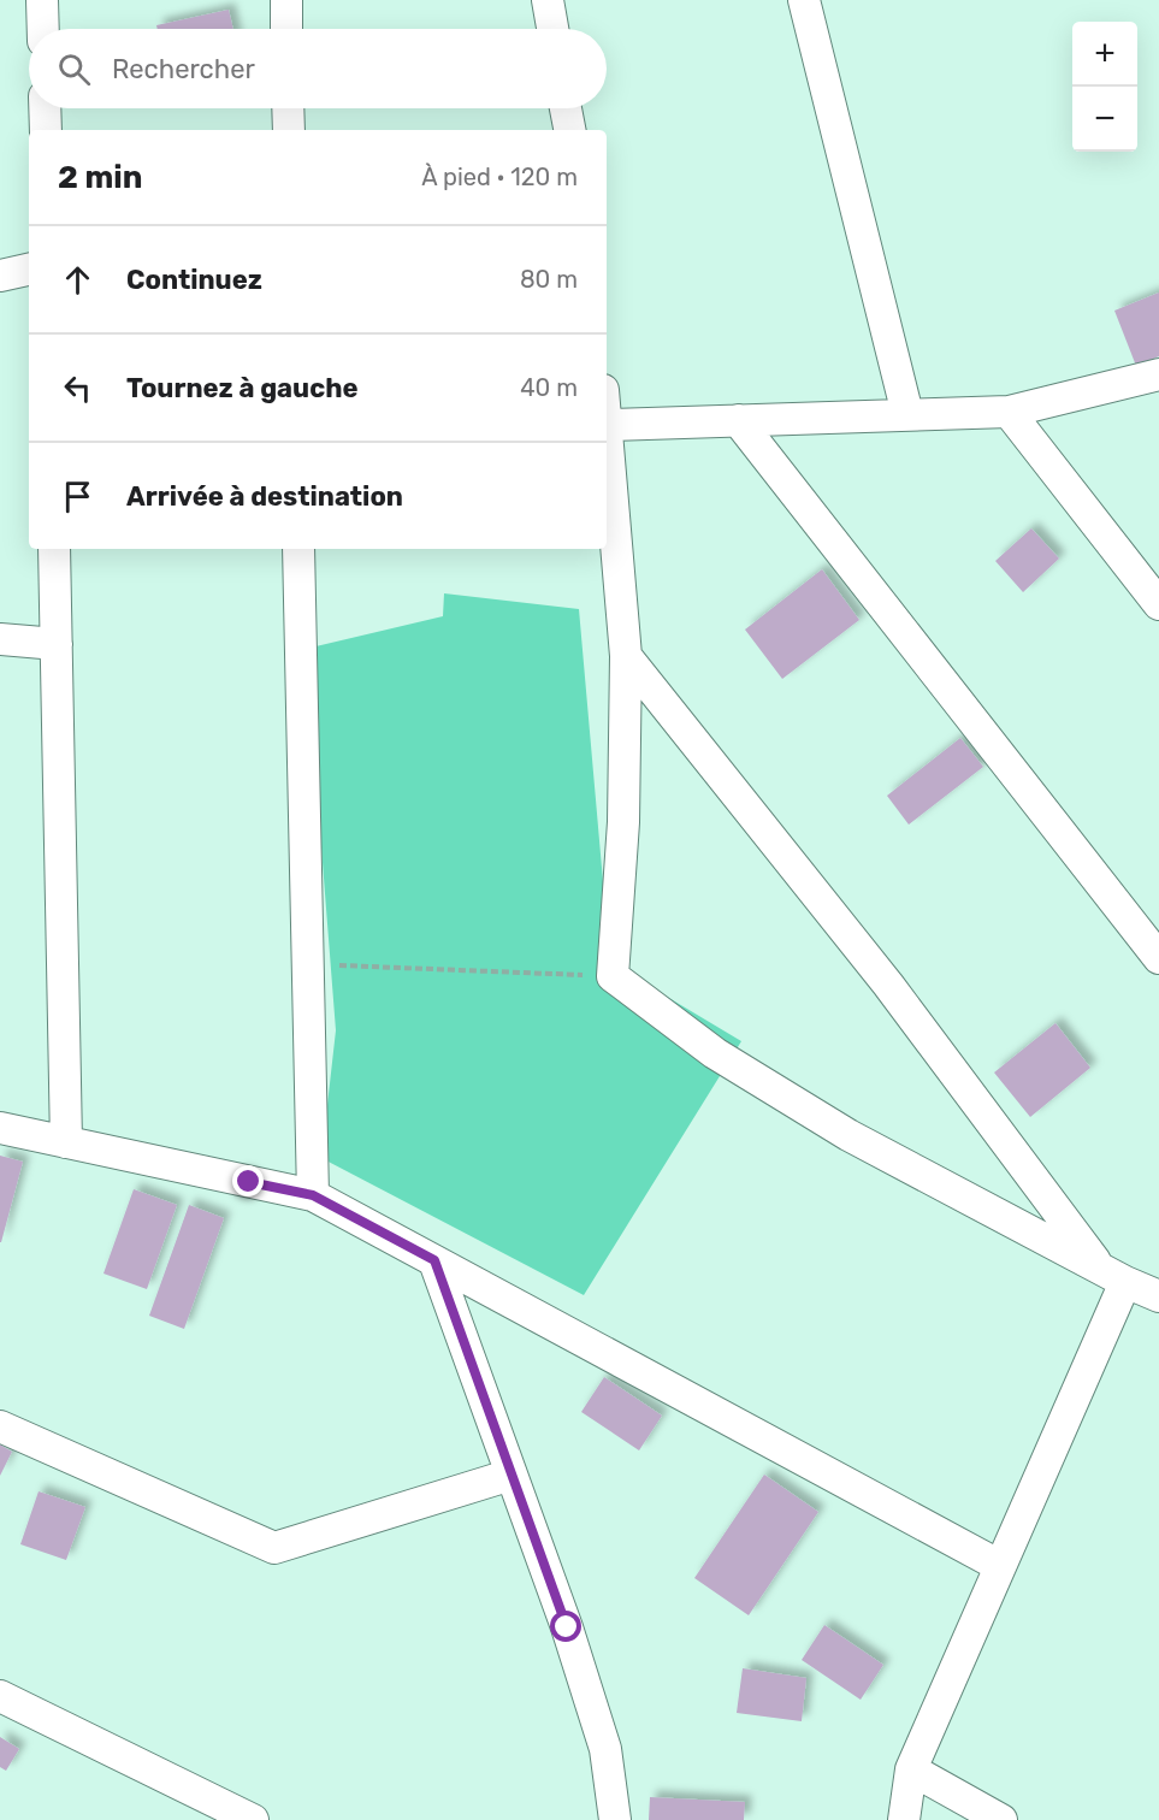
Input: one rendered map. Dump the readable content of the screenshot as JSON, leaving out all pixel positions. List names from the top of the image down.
{
  "page": {
    "map_buttons": ["+", "−"],
    "search": "Rechercher",
    "heading": ["2 min", "À pied · 120 m"],
    "list": [
      ["Continuez", "80 m"],
      ["Tournez à gauche", "40 m"],
      "Arrivée à destination"
    ]
  }
}
